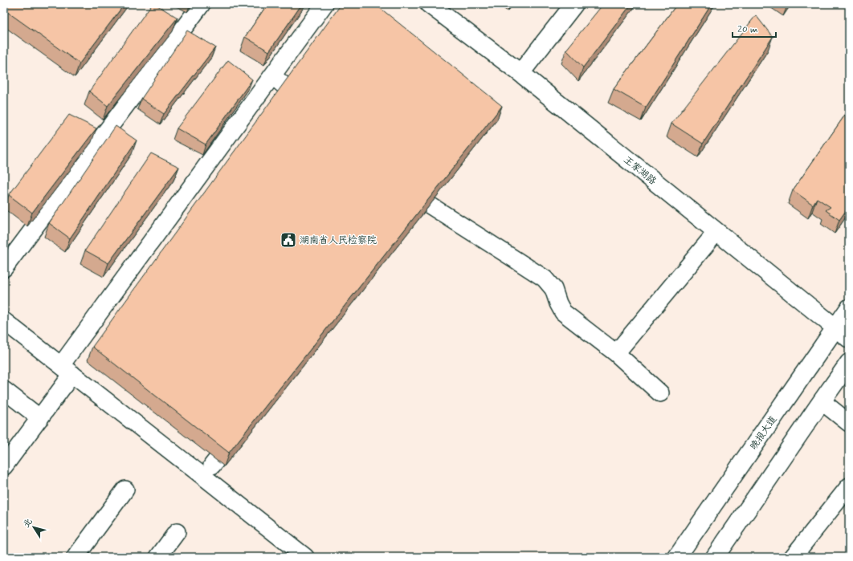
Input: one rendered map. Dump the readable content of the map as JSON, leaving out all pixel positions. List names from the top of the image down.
{
  "streets": {
    "street": ["王家湖路", "晚报大道"]
  },
  "crossings": [
    ["王家湖路", "晚报大道"]
  ],
  "places": {
    "public building": ["湖南省人民检察院"]
  },
  "scale_bar": "20 m",
  "north": "top left"
}
